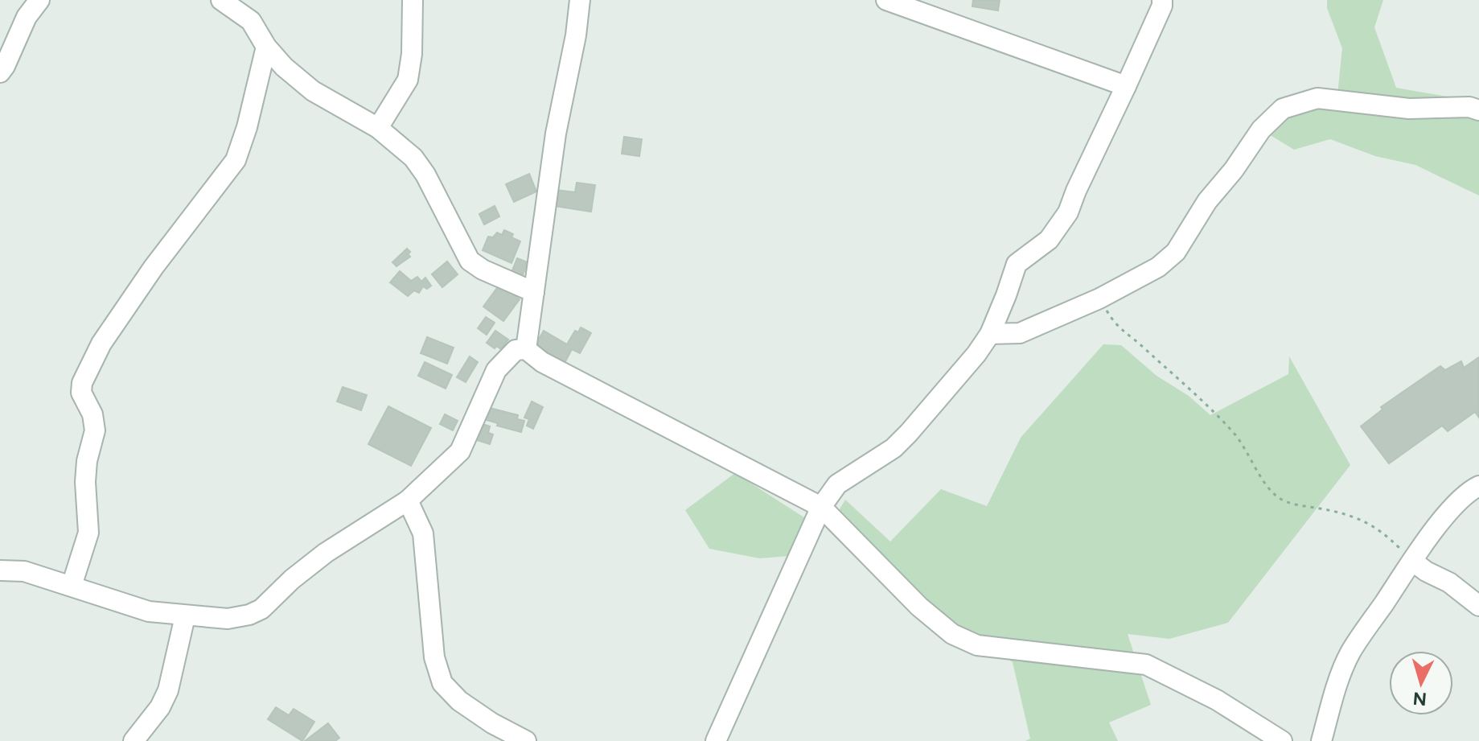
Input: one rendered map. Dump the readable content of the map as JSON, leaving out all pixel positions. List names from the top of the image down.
{
  "north": "bottom"
}
